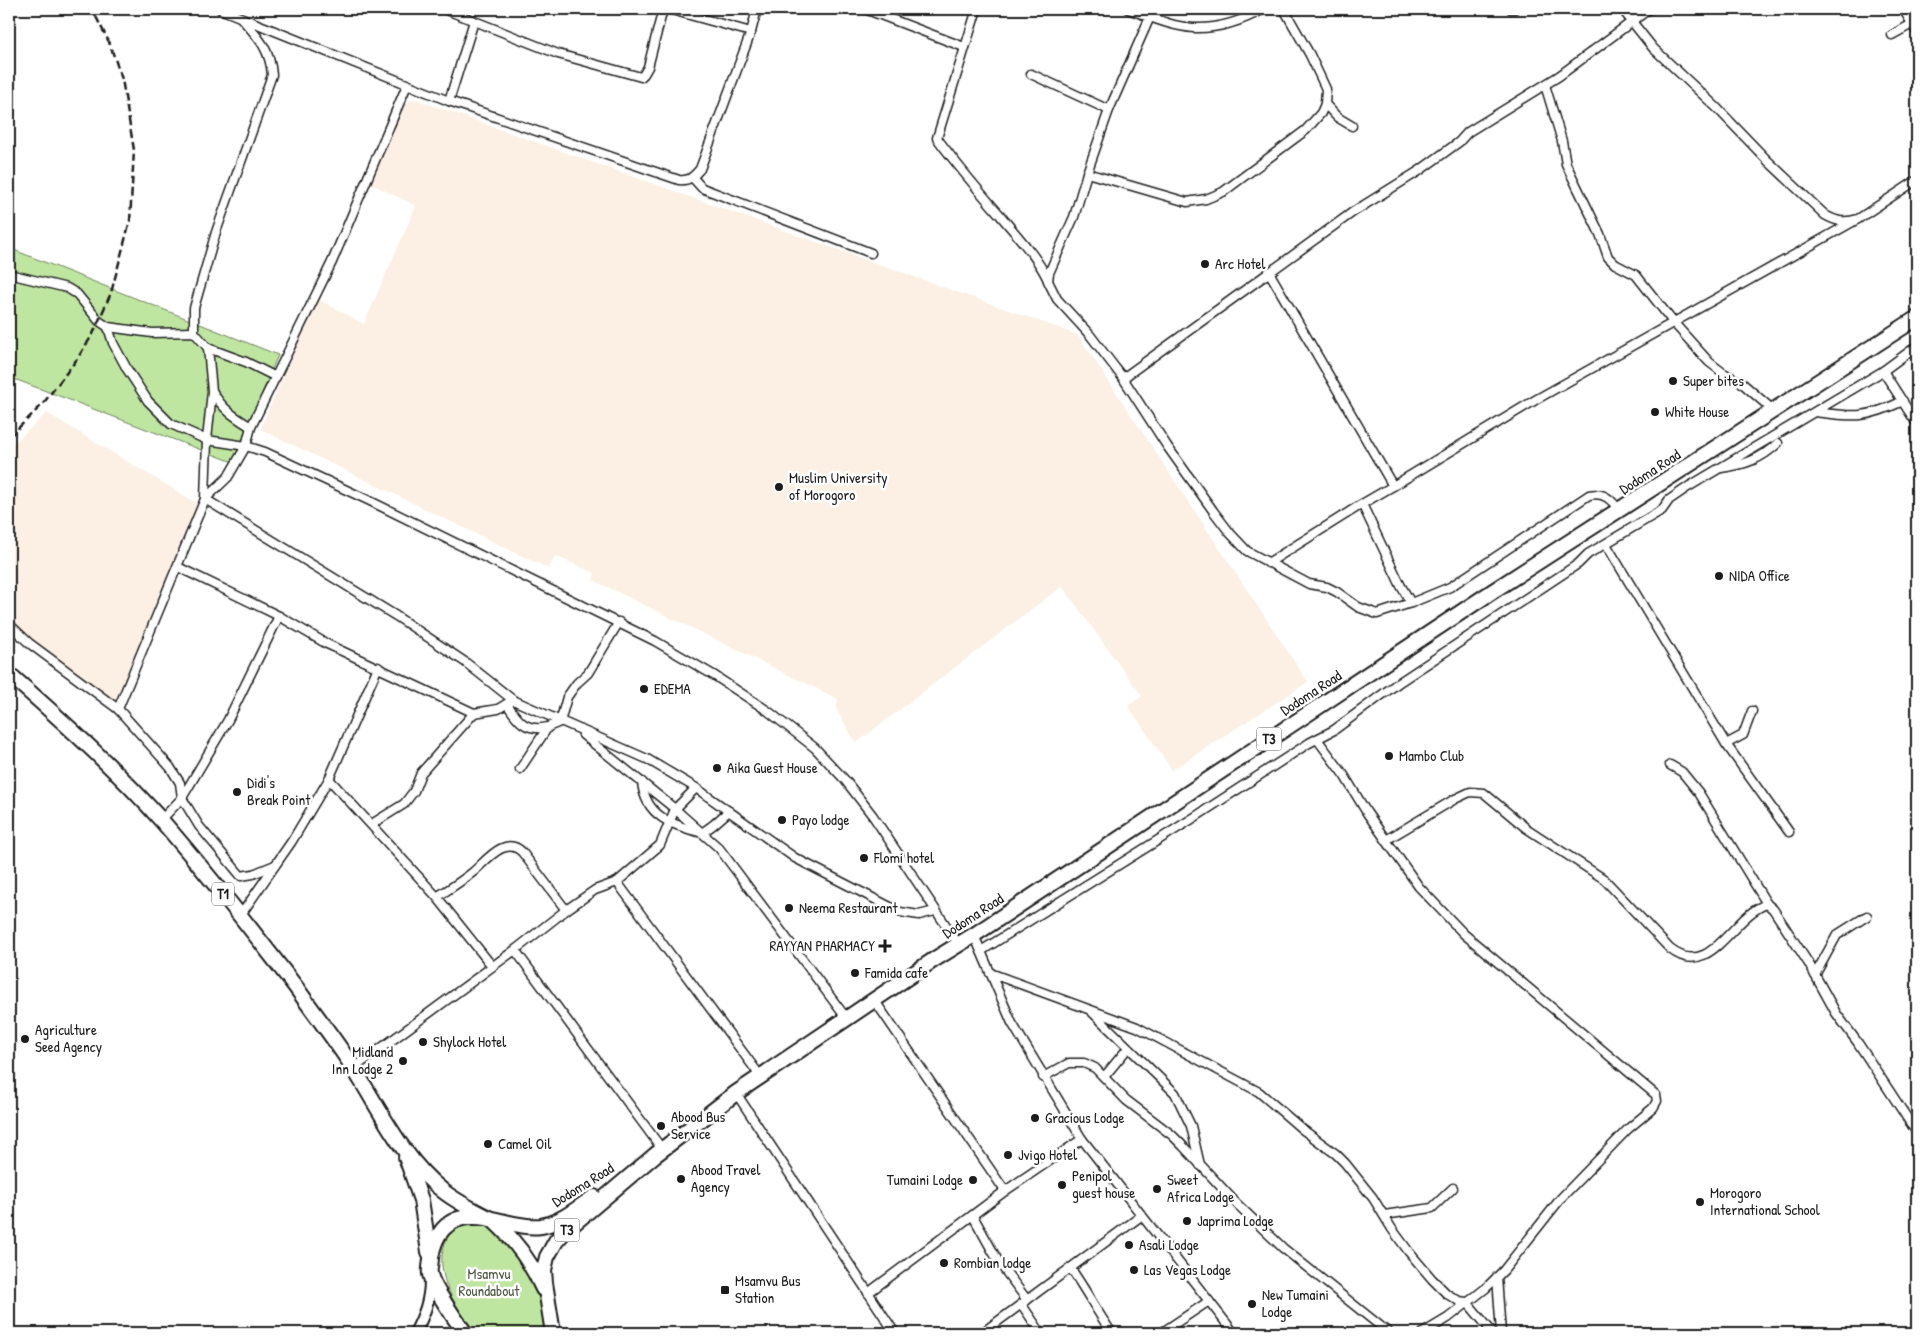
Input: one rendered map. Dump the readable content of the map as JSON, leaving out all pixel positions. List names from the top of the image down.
{
  "streets": {
    "highway": ["Dodoma Road", "T3", "T1"]
  },
  "crossings": [
    ["Dodoma Road", "T1"]
  ],
  "parks": ["Msamvu Roundabout"],
  "places": {
    "other": [
      "Arc Hotel",
      "Super bites",
      "White House",
      "Muslim University of Morogoro",
      "NIDA Office",
      "EDEMA",
      "Mambo Club",
      "Aika Guest House",
      "Didi's Break Point",
      "Payo lodge",
      "Flomi hotel",
      "Neema Restaurant",
      "Famida cafe",
      "Agriculture Seed Agency",
      "Shylock Hotel",
      "Midland Inn Lodge 2",
      "Gracious Lodge",
      "Abood Bus Service",
      "Camel Oil",
      "Jvigo Hotel",
      "Abood Travel Agency",
      "Tumaini Lodge",
      "Penipol guest house",
      "Sweet Africa Lodge",
      "Morogoro International School",
      "Japrima Lodge",
      "Asali Lodge",
      "Rombian lodge",
      "Las Vegas Lodge",
      "New Tumaini Lodge"
    ],
    "health": ["RAYYAN PHARMACY"],
    "transit": ["Msamvu Bus Station"]
  }
}
